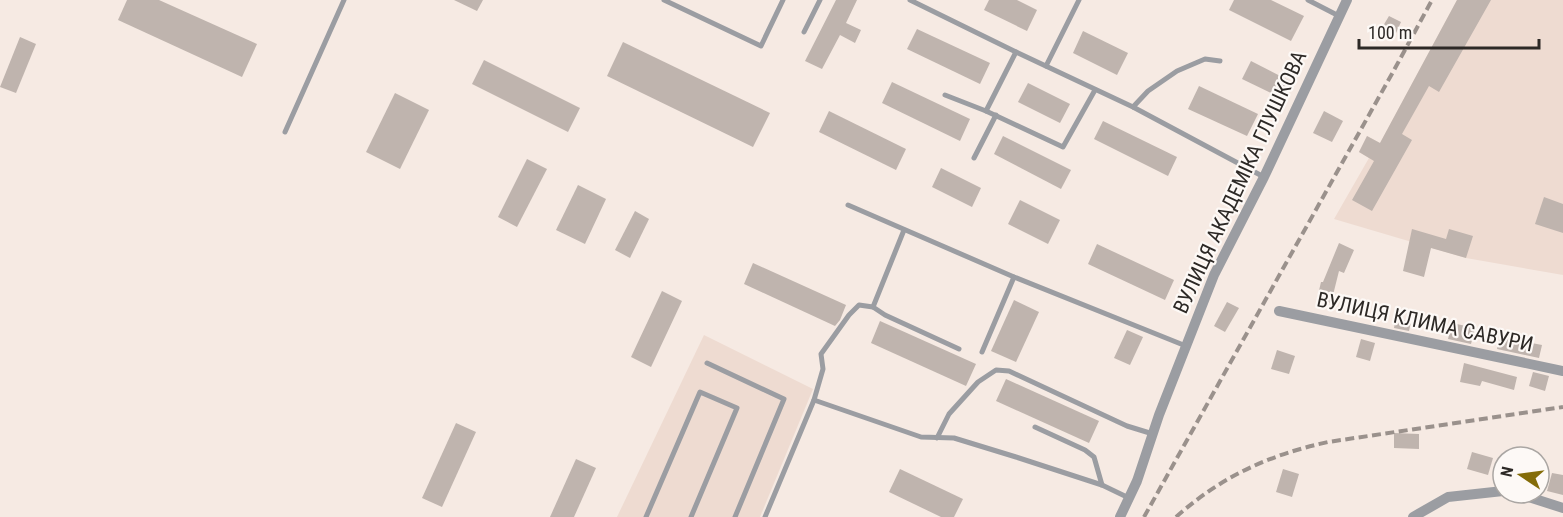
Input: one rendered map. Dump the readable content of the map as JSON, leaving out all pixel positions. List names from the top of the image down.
{
  "streets": {
    "street": ["ВУЛИЦЯ АКАДЕМІКА ГЛУШКОВА", "ВУЛИЦЯ КЛИМА САВУРИ"]
  },
  "scale_bar": "100 m",
  "north": "left"
}
